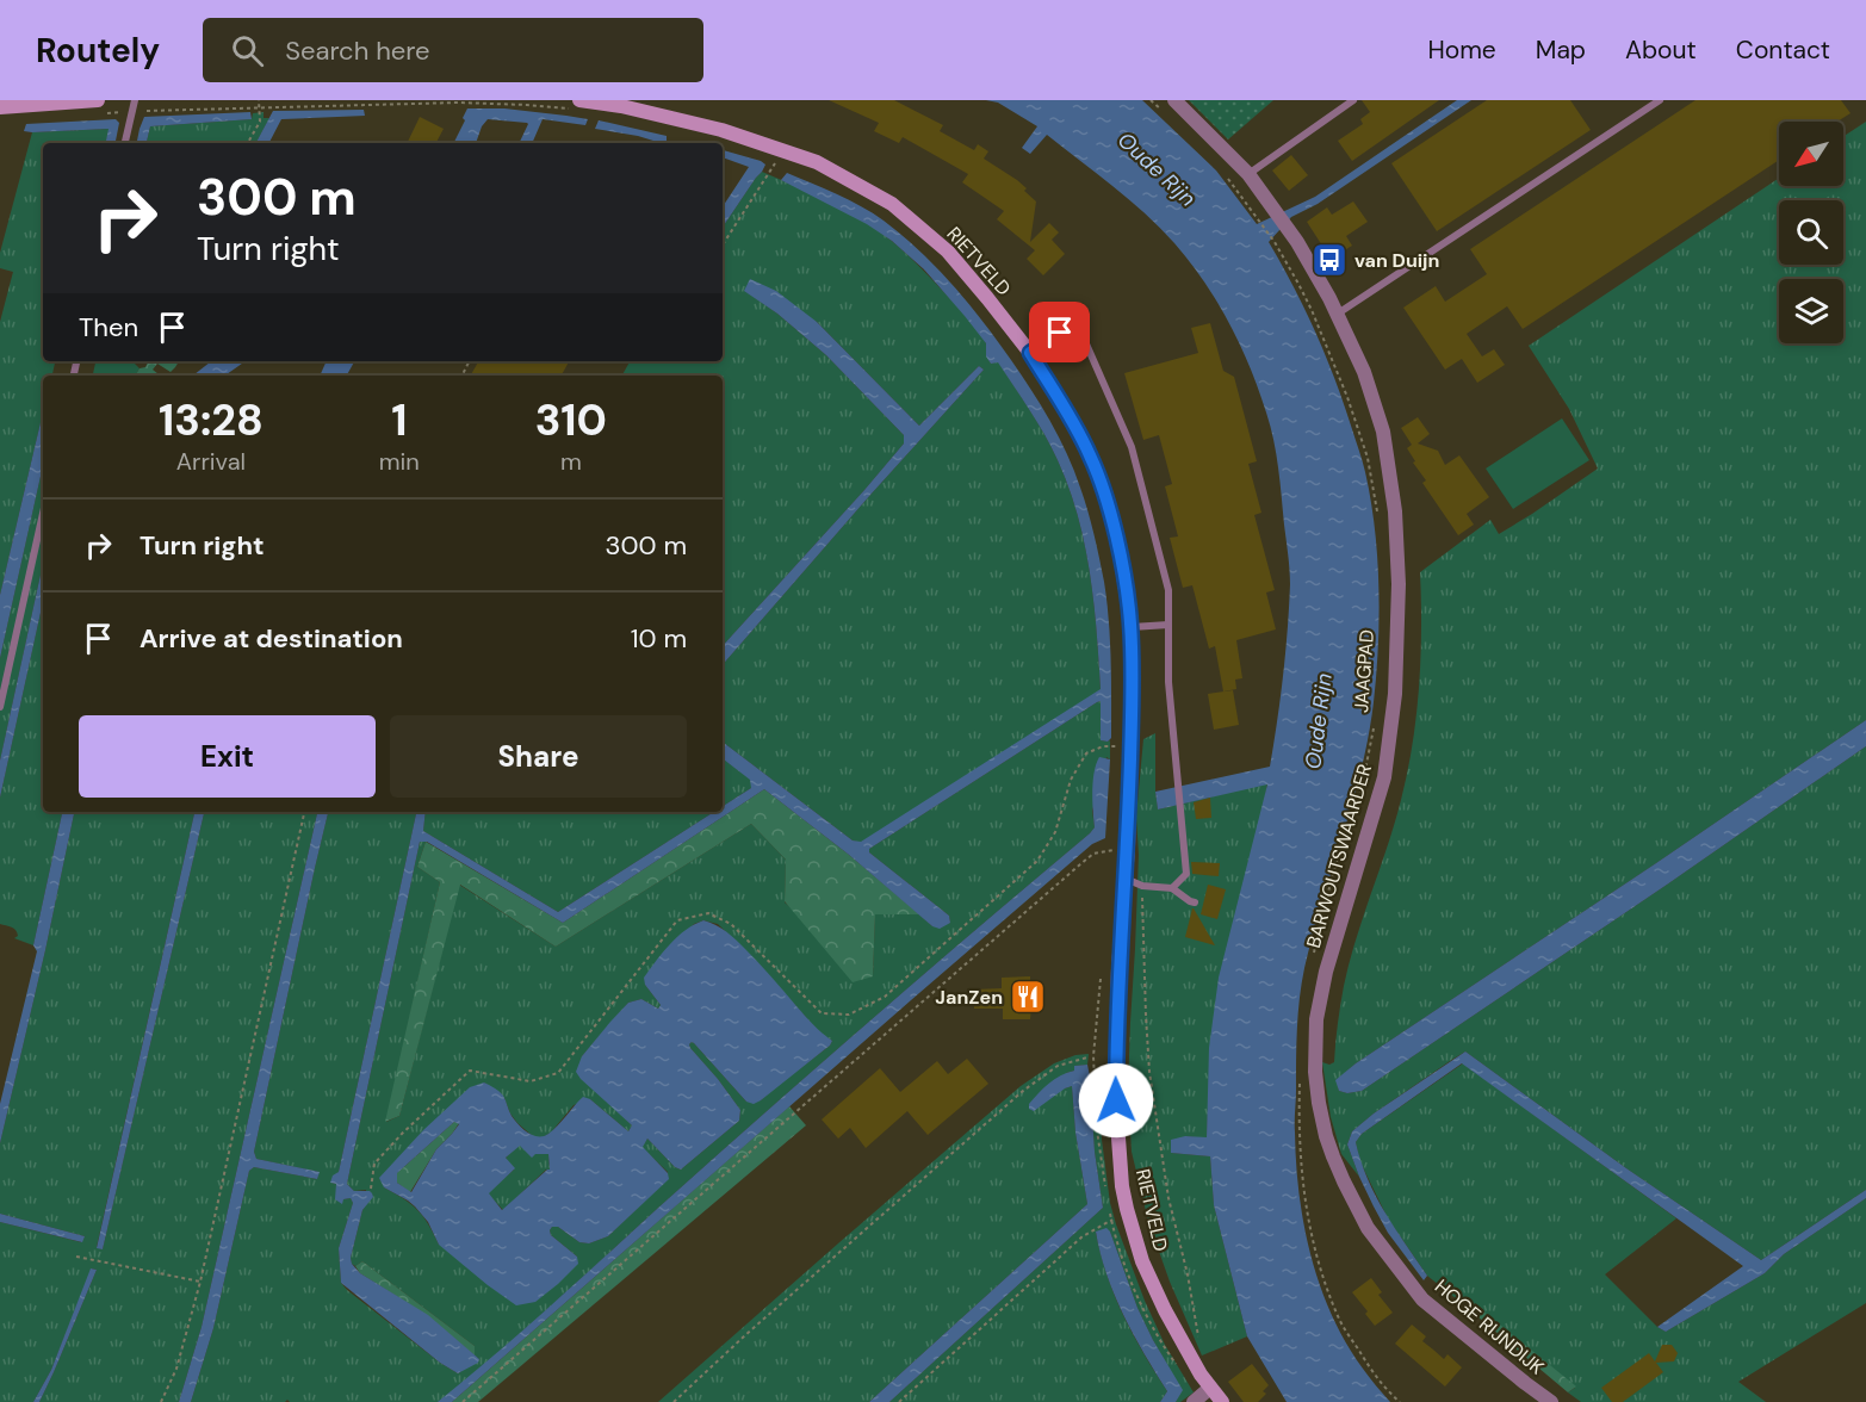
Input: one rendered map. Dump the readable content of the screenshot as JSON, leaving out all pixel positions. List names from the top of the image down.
{
  "streets": {
    "main road": ["RIETVELD"],
    "street": ["BARWOUTSWAARDER", "HOGE RIJNDIJK"],
    "path": ["JAAGPAD"]
  },
  "crossings": [
    ["BARWOUTSWAARDER", "HOGE RIJNDIJK"]
  ],
  "water": ["Oude Rijn"],
  "places": {
    "bus stop": ["van Duijn"],
    "restaurant": ["JanZen"]
  },
  "north": "bottom left",
  "page": {
    "header": "Routely",
    "search": "Search here",
    "nav": [
      "Home",
      "Map",
      "About",
      "Contact"
    ],
    "turn": ["300 m", "Turn right"],
    "then": "Then",
    "eta": [
      "13:28",
      "Arrival",
      "1",
      "min",
      "310",
      "m"
    ],
    "list": [
      {
        "name": "Turn right",
        "value": "300 m"
      },
      {
        "name": "Arrive at destination",
        "value": "10 m"
      }
    ],
    "buttons": ["Exit", "Share"]
  }
}
